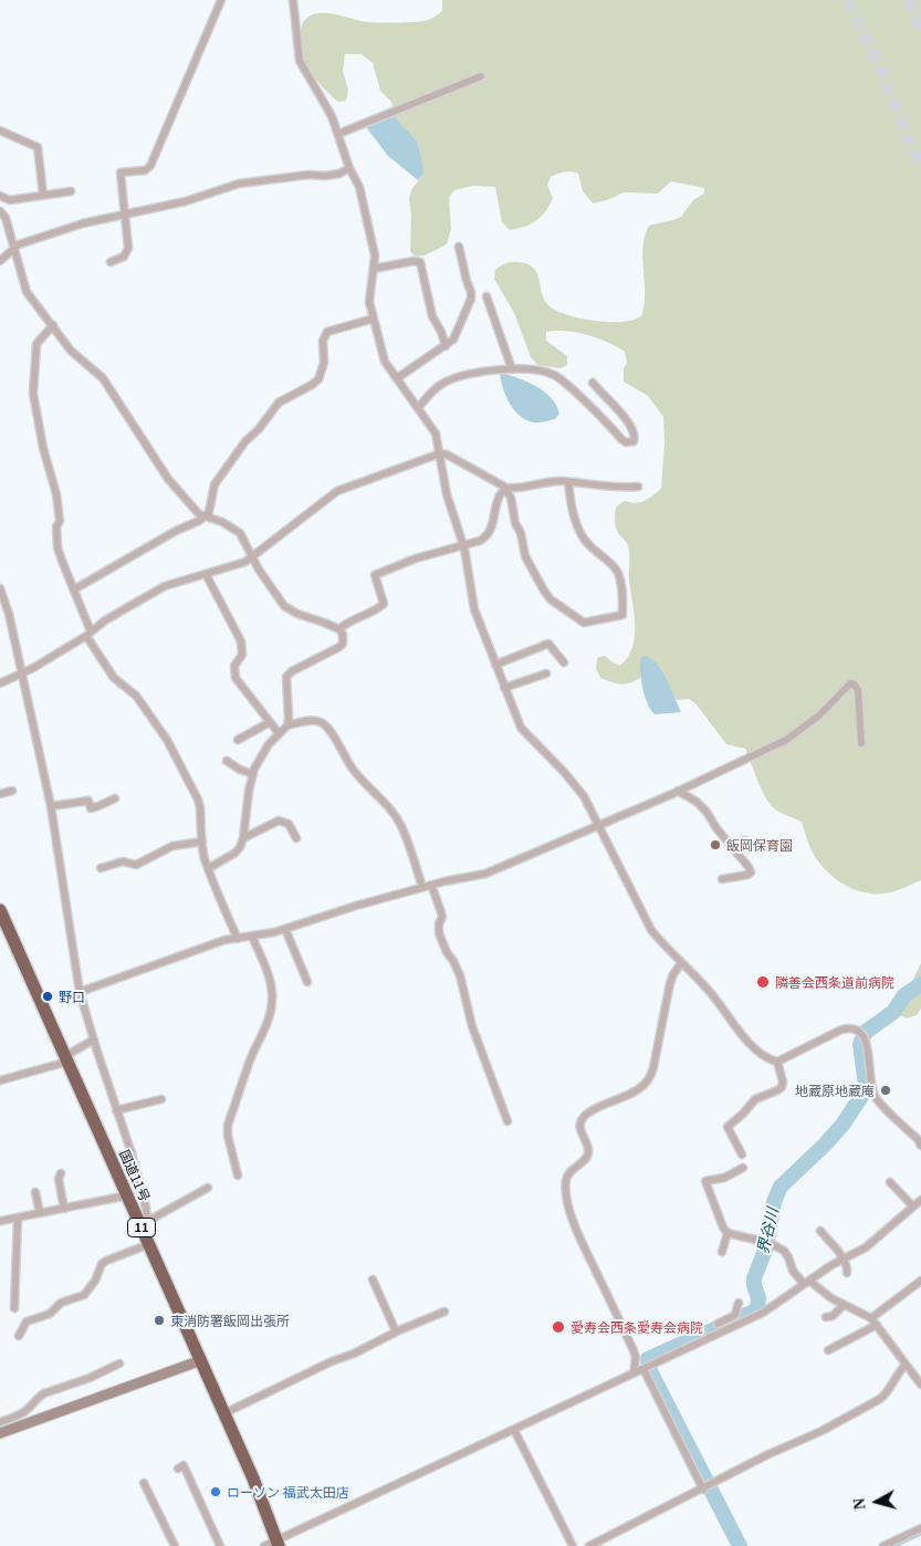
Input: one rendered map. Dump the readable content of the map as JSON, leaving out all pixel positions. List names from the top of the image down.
{
  "streets": {
    "highway": ["国道11号", "11"]
  },
  "water": ["界谷川"],
  "places": [
    "飯岡保育園",
    "隣善会西条道前病院",
    "野口",
    "地蔵原地蔵庵",
    "東消防署飯岡出張所",
    "愛寿会西条愛寿会病院",
    "ローソン 福武太田店"
  ],
  "north": "left"
}
